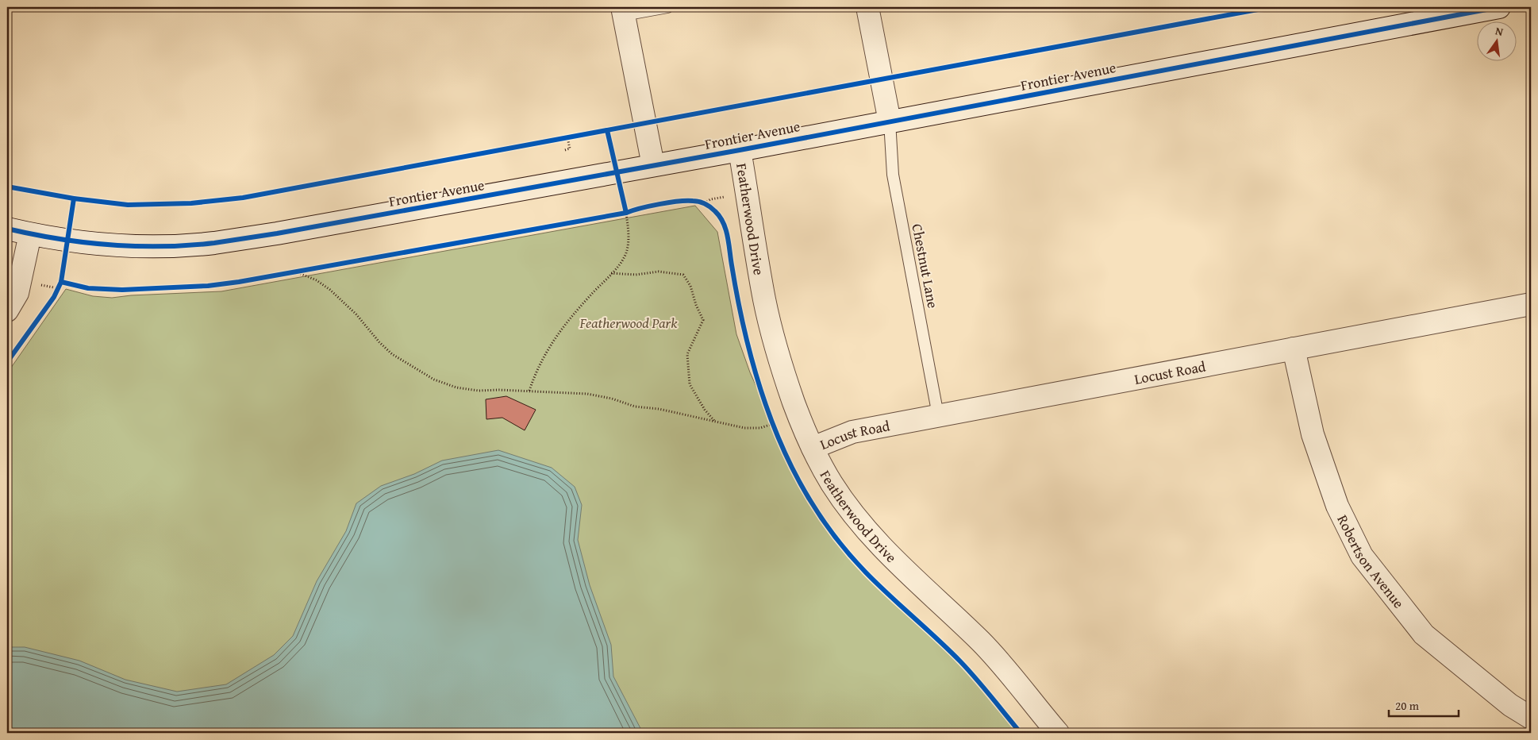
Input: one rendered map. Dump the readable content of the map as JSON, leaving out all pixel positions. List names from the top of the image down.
{
  "streets": {
    "street": [
      "Frontier Avenue",
      "Featherwood Drive",
      "Locust Road",
      "Robertson Avenue"
    ],
    "lane": ["Chestnut Lane"]
  },
  "crossings": [
    ["Frontier Avenue", "Featherwood Drive"],
    ["Frontier Avenue", "Chestnut Lane"],
    ["Featherwood Drive", "Locust Road"],
    ["Chestnut Lane", "Locust Road"],
    ["Locust Road", "Robertson Avenue"]
  ],
  "parks": ["Featherwood Park"],
  "scale_bar": "20 m",
  "north": "top"
}
